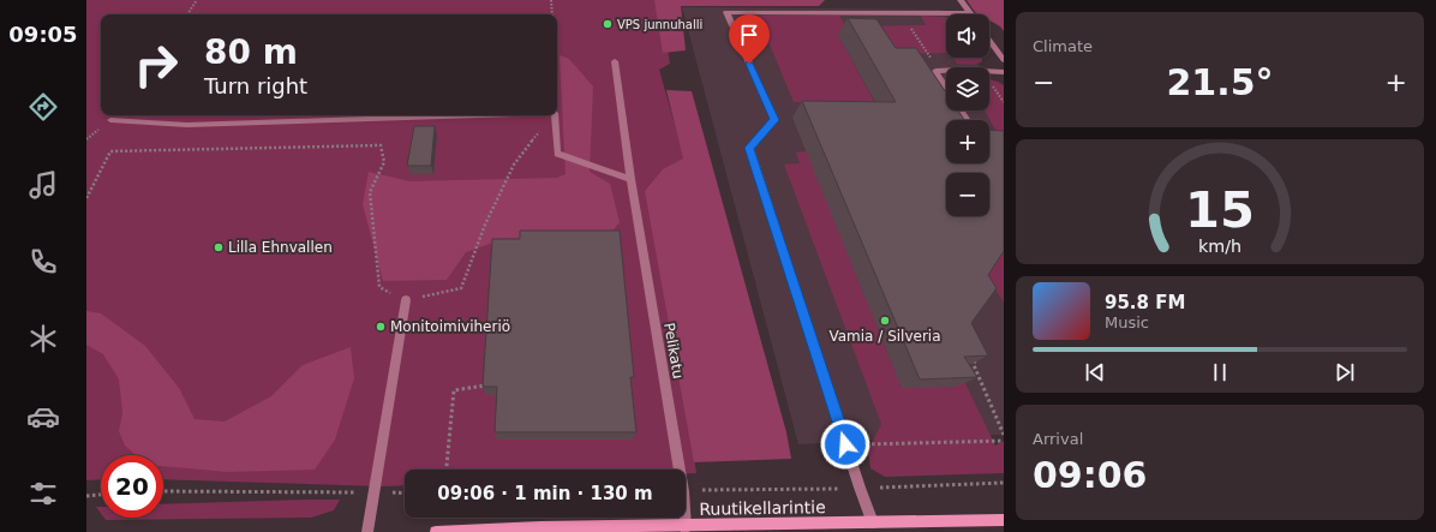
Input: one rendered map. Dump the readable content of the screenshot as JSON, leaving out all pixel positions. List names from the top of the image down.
{
  "streets": {
    "main road": ["Ruutikellarintie"],
    "street": ["Pelikatu"]
  },
  "crossings": [
    ["Pelikatu", "Ruutikellarintie"]
  ],
  "places": [
    "VPS junnuhalli",
    "Lilla Ehnvallen",
    "Vamia / Silveria",
    "Monitoimiviheriö"
  ],
  "page": {
    "tabs": "09:05",
    "tile": [
      "Climate",
      ["Arrival", "09:06"]
    ],
    "map_buttons": ["+", "−"],
    "turn": ["80 m", "Turn right"],
    "heat": ["−", "21.5°", "+"],
    "song": ["95.8 FM", "Music"],
    "limit": "20",
    "trip": "09:06 · 1 min · 130 m",
    "gauge": ["15", "km/h"]
  }
}
